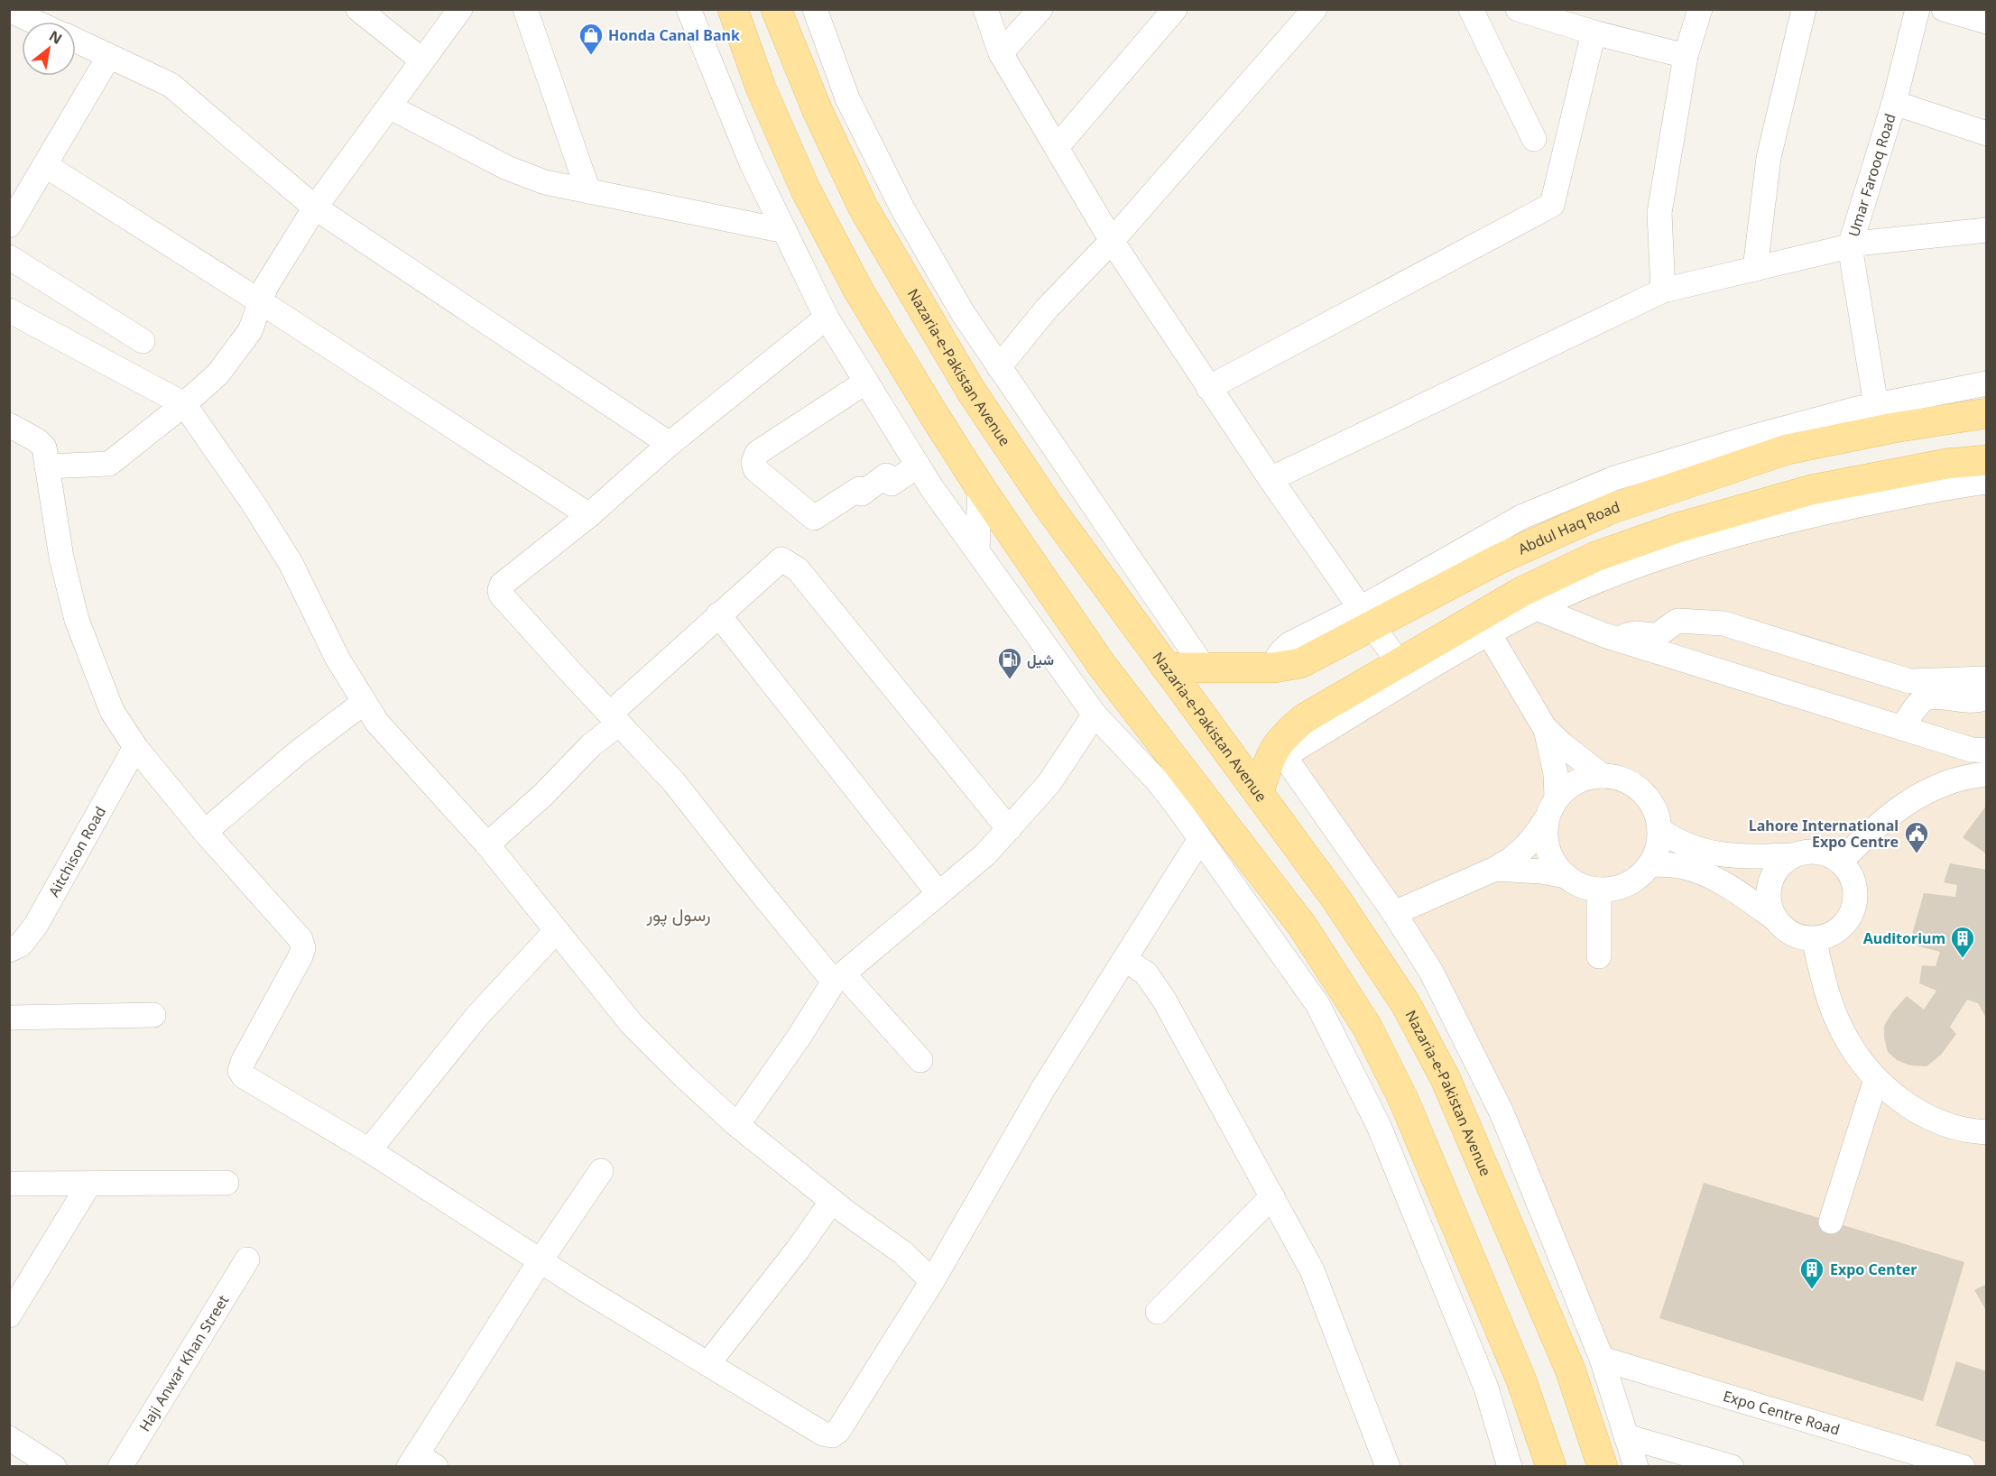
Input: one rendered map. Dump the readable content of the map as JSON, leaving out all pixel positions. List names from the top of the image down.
{
  "streets": {
    "main road": ["Nazaria-e-Pakistan Avenue", "Abdul Haq Road"],
    "street": [
      "Umar Farooq Road",
      "Aitchison Road",
      "Haji Anwar Khan Street",
      "Expo Centre Road"
    ]
  },
  "crossings": [
    ["Nazaria-e-Pakistan Avenue", "Abdul Haq Road"]
  ],
  "districts": ["رسول پور"],
  "places": {
    "shop": ["Honda Canal Bank"],
    "fuel station": ["شیل"],
    "public building": ["Lahore International Expo Centre"],
    "building": ["Auditorium", "Expo Center"]
  },
  "north": "top right"
}
